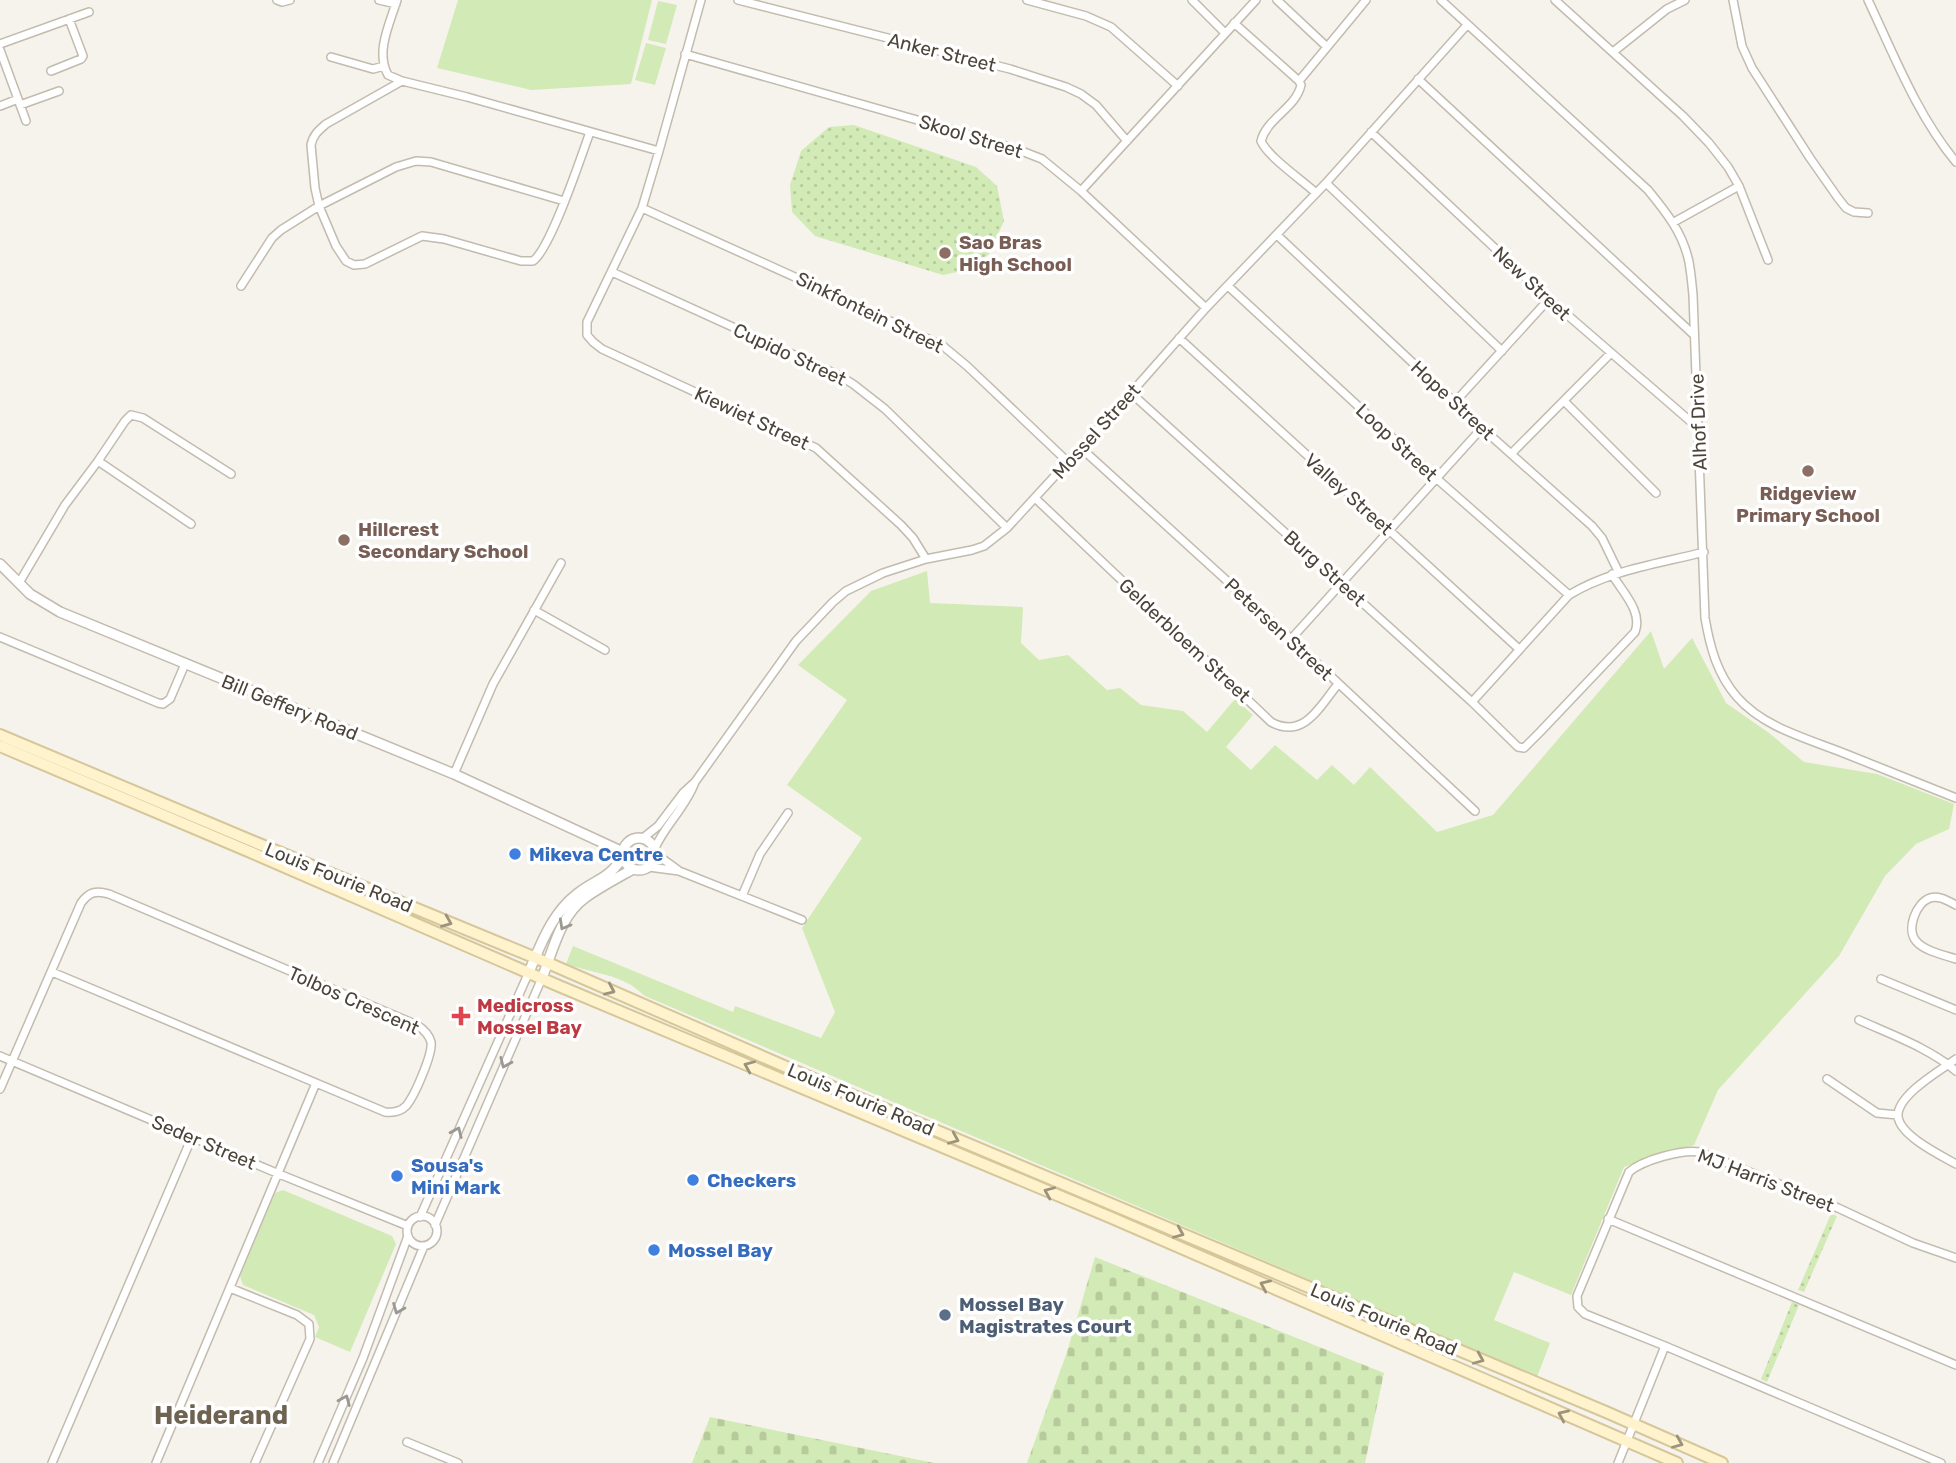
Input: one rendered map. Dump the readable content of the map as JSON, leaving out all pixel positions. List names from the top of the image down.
{
  "streets": {
    "main road": ["Louis Fourie Road"],
    "street": [
      "Anker Street",
      "Skool Street",
      "New Street",
      "Sinkfontein Street",
      "Cupido Street",
      "Hope Street",
      "Kiewiet Street",
      "Alhof Drive",
      "Mossel Street",
      "Loop Street",
      "Valley Street",
      "Burg Street",
      "Petersen Street",
      "Gelderbloem Street",
      "Bill Geffery Road",
      "Tolbos Crescent",
      "Seder Street",
      "MJ Harris Street"
    ]
  },
  "crossings": [
    ["Skool Street", "Mossel Street"],
    ["New Street", "Alhof Drive"],
    ["New Street", "Mossel Street"],
    ["Sinkfontein Street", "Mossel Street"],
    ["Cupido Street", "Kiewiet Street"],
    ["Cupido Street", "Mossel Street"],
    ["Hope Street", "Mossel Street"],
    ["Hope Street", "Burg Street"],
    ["Kiewiet Street", "Mossel Street"],
    ["Alhof Drive", "Mossel Street"],
    ["Mossel Street", "Loop Street"],
    ["Mossel Street", "Valley Street"],
    ["Mossel Street", "Burg Street"],
    ["Mossel Street", "Petersen Street"],
    ["Mossel Street", "Gelderbloem Street"],
    ["Petersen Street", "Gelderbloem Street"],
    ["Tolbos Crescent", "Seder Street"]
  ],
  "districts": ["Heiderand"],
  "places": {
    "other": [
      "Sao Bras High School",
      "Ridgeview Primary School",
      "Hillcrest Secondary School",
      "Mikeva Centre",
      "Sousa's Mini Mark",
      "Checkers",
      "Mossel Bay",
      "Mossel Bay Magistrates Court"
    ],
    "health": ["Medicross Mossel Bay"]
  }
}
